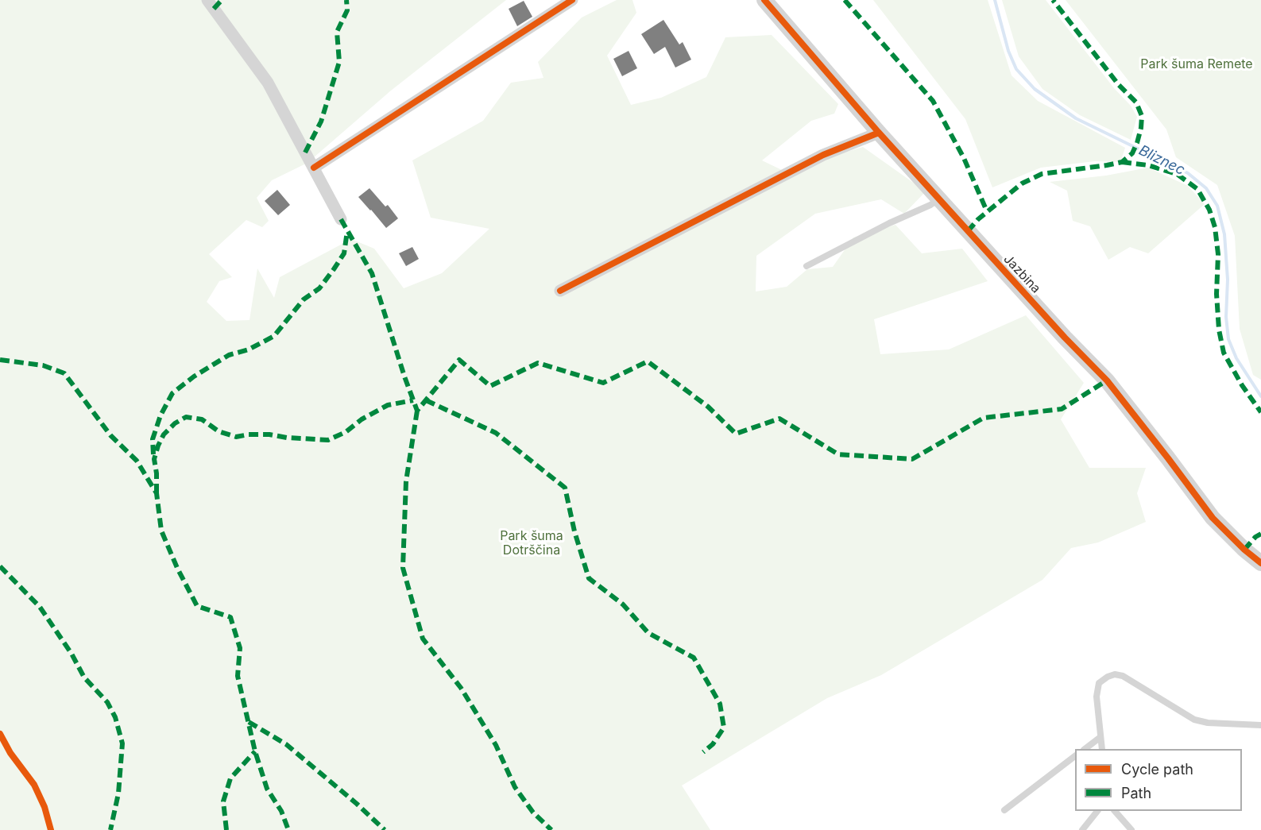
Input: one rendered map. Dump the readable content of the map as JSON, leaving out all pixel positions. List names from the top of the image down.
{
  "streets": {
    "street": ["Jazbina"]
  },
  "water": ["Bliznec"],
  "parks": ["Park šuma Remete", "Park šuma Dotrščina"],
  "legend": ["Cycle path", "Path"]
}
